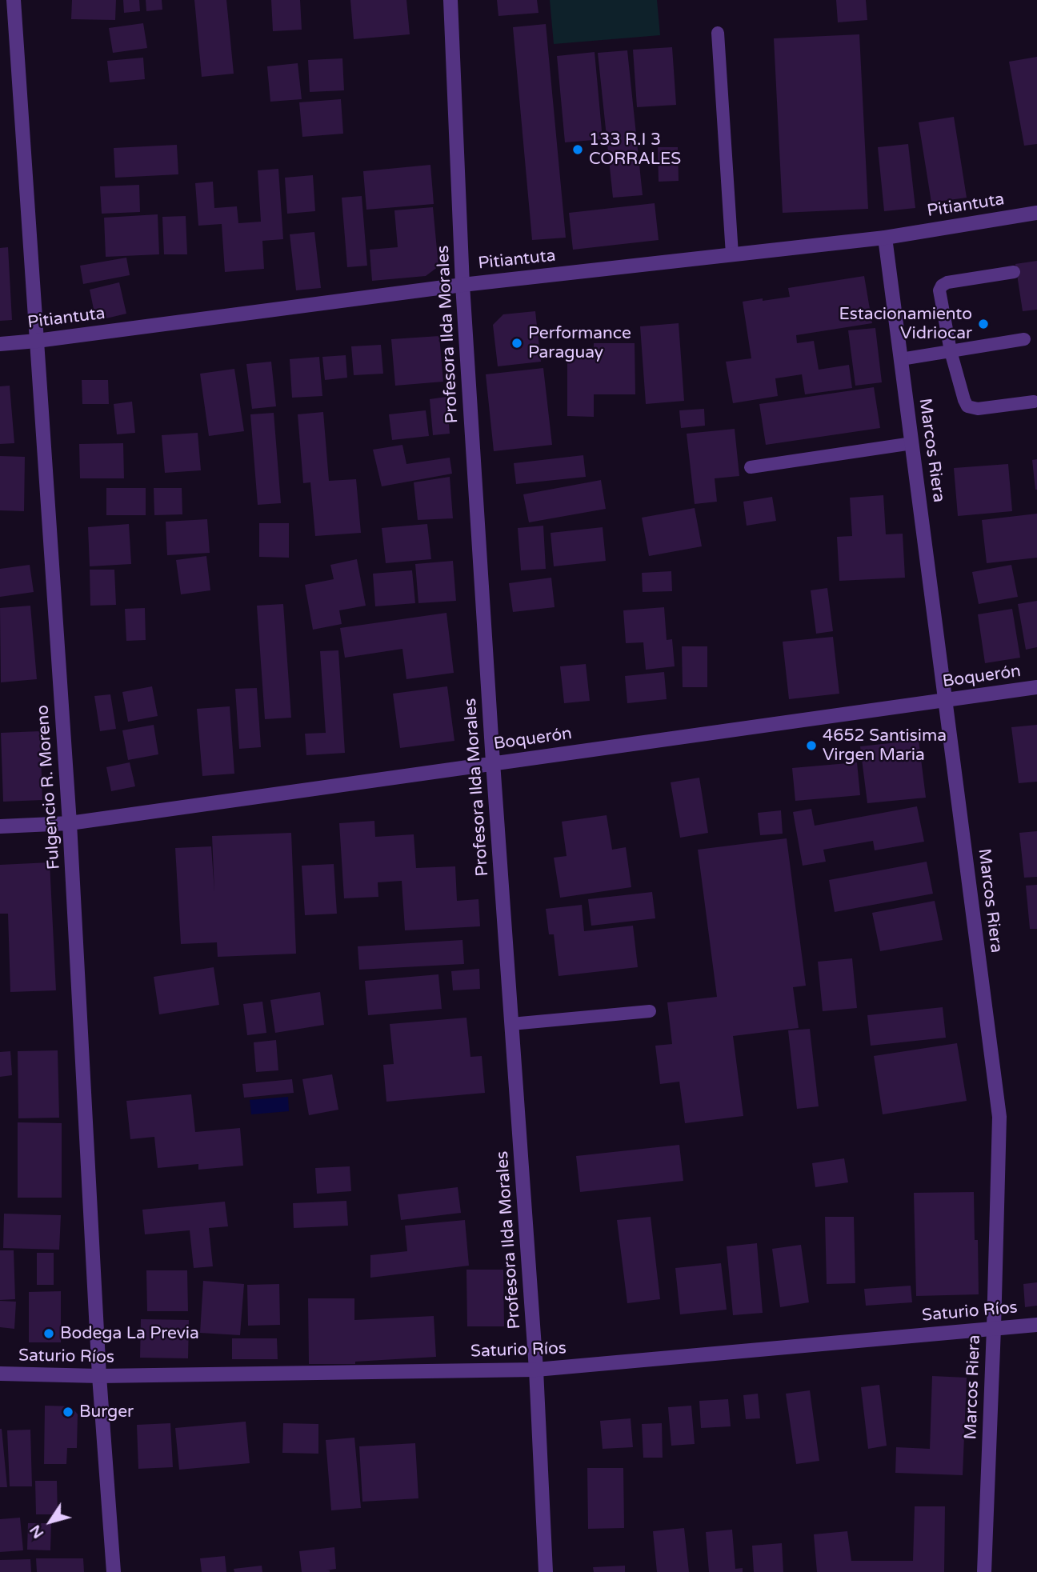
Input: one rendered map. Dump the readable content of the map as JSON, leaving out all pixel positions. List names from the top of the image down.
{
  "streets": {
    "street": [
      "Pitiantuta",
      "Profesora Ilda Morales",
      "Marcos Riera",
      "Boquerón",
      "Fulgencio R. Moreno",
      "Saturio Ríos"
    ]
  },
  "crossings": [
    ["Pitiantuta", "Profesora Ilda Morales"],
    ["Pitiantuta", "Marcos Riera"],
    ["Pitiantuta", "Fulgencio R. Moreno"],
    ["Profesora Ilda Morales", "Boquerón"],
    ["Profesora Ilda Morales", "Saturio Ríos"],
    ["Marcos Riera", "Boquerón"],
    ["Marcos Riera", "Saturio Ríos"],
    ["Boquerón", "Fulgencio R. Moreno"],
    ["Fulgencio R. Moreno", "Saturio Ríos"]
  ],
  "places": [
    "133 R.I 3 CORRALES",
    "Estacionamiento Vidriocar",
    "Performance Paraguay",
    "4652 Santisima Virgen Maria",
    "Bodega La Previa",
    "Burger"
  ],
  "north": "bottom left"
}
